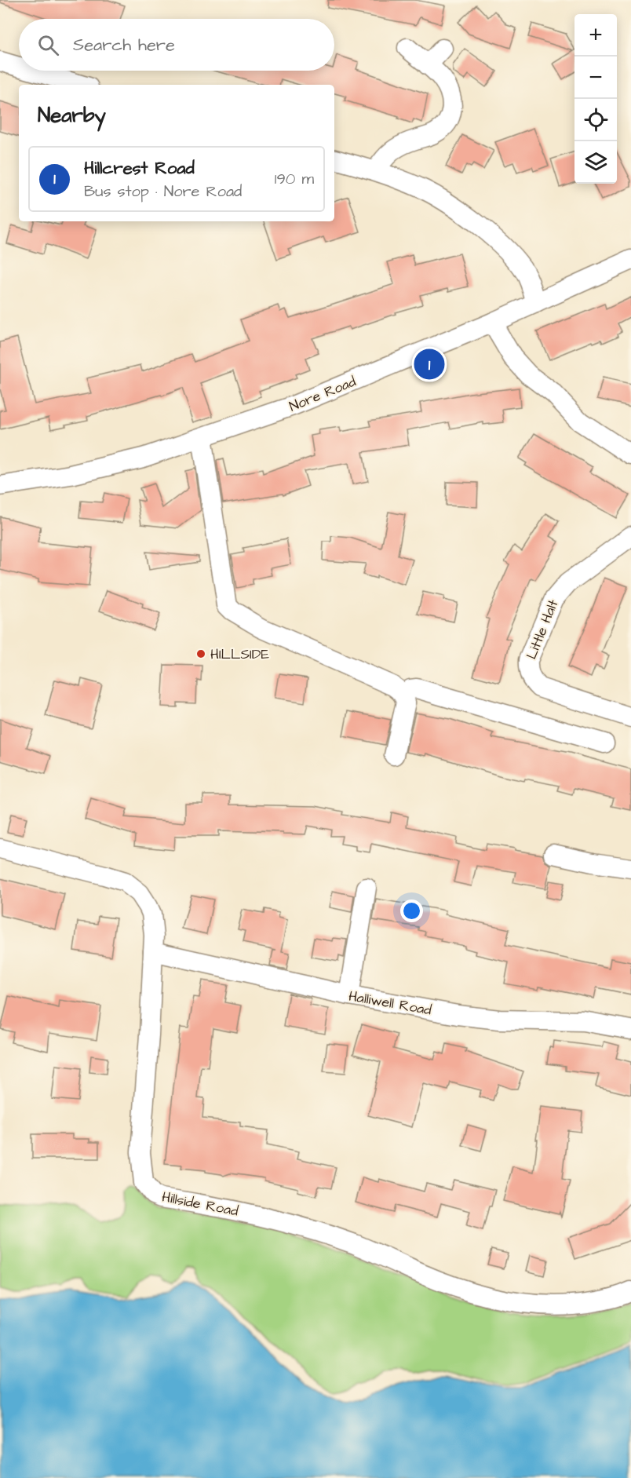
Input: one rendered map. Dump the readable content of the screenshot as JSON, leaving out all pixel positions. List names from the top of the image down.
{
  "streets": {
    "street": [
      "Nore Road",
      "Little Halt",
      "Halliwell Road",
      "Hillside Road"
    ]
  },
  "crossings": [
    ["Halliwell Road", "Hillside Road"]
  ],
  "places": ["HILLSIDE"],
  "page": {
    "map_buttons": ["+", "−"],
    "search": "Search here",
    "heading": "Nearby",
    "list": [
      {
        "mark": "1",
        "name": "Hillcrest Road",
        "note": "Bus stop · Nore Road",
        "value": "190 m"
      }
    ],
    "pins": "1"
  }
}
